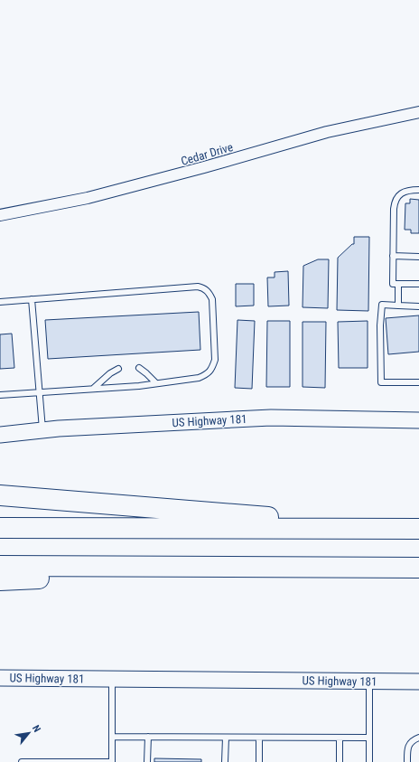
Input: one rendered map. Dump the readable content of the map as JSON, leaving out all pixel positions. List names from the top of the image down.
{
  "streets": {
    "main road": ["US Highway 181"],
    "street": ["Cedar Drive"]
  },
  "north": "top right"
}
